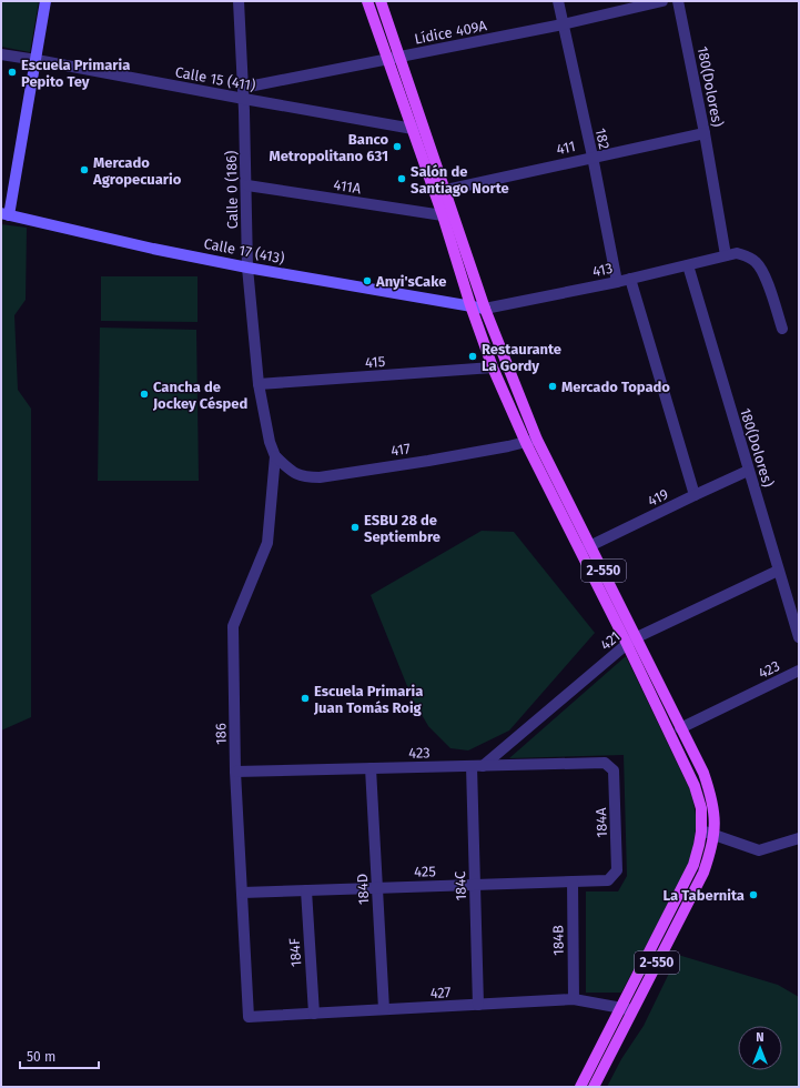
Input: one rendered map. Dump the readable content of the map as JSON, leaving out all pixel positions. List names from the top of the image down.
{
  "streets": {
    "main road": ["Calle 17 (413)", "2-550"],
    "street": [
      "Lídice 409A",
      "Calle 15 (411)",
      "180(Dolores)",
      "182",
      "411",
      "411A",
      "Calle 0 (186)",
      "413",
      "415",
      "417",
      "419",
      "421",
      "423",
      "186",
      "184A",
      "425",
      "184C",
      "184D",
      "184B",
      "184F",
      "427"
    ]
  },
  "crossings": [
    ["Lídice 409A", "Calle 15 (411)"],
    ["Lídice 409A", "182"],
    ["Lídice 409A", "Calle 0 (186)"],
    ["Lídice 409A", "2-550"],
    ["Calle 15 (411)", "Calle 0 (186)"],
    ["Calle 15 (411)", "2-550"],
    ["180(Dolores)", "411"],
    ["180(Dolores)", "413"],
    ["180(Dolores)", "419"],
    ["180(Dolores)", "421"],
    ["182", "411"],
    ["182", "413"],
    ["411", "2-550"],
    ["411A", "Calle 0 (186)"],
    ["411A", "2-550"],
    ["Calle 0 (186)", "Calle 17 (413)"],
    ["Calle 0 (186)", "415"],
    ["Calle 0 (186)", "417"],
    ["Calle 0 (186)", "186"],
    ["Calle 17 (413)", "413"],
    ["Calle 17 (413)", "2-550"],
    ["413", "2-550"],
    ["415", "2-550"],
    ["417", "2-550"],
    ["417", "186"],
    ["419", "2-550"],
    ["2-550", "421"],
    ["2-550", "423"],
    ["2-550", "427"],
    ["421", "423"],
    ["423", "186"],
    ["423", "184A"],
    ["423", "184C"],
    ["423", "184D"],
    ["186", "425"],
    ["186", "427"],
    ["184A", "425"],
    ["425", "184C"],
    ["425", "184D"],
    ["425", "184B"],
    ["425", "184F"],
    ["184C", "427"],
    ["184D", "427"],
    ["184B", "427"],
    ["184F", "427"]
  ],
  "places": [
    "Escuela Primaria Pepito Tey",
    "Banco Metropolitano 631",
    "Mercado Agropecuario",
    "Salón de Santiago Norte",
    "Anyi'sCake",
    "Restaurante La Gordy",
    "Mercado Topado",
    "Cancha de Jockey Césped",
    "ESBU 28 de Septiembre",
    "Escuela Primaria Juan Tomás Roig",
    "La Tabernita"
  ],
  "scale_bar": "50 m",
  "north": "top"
}
